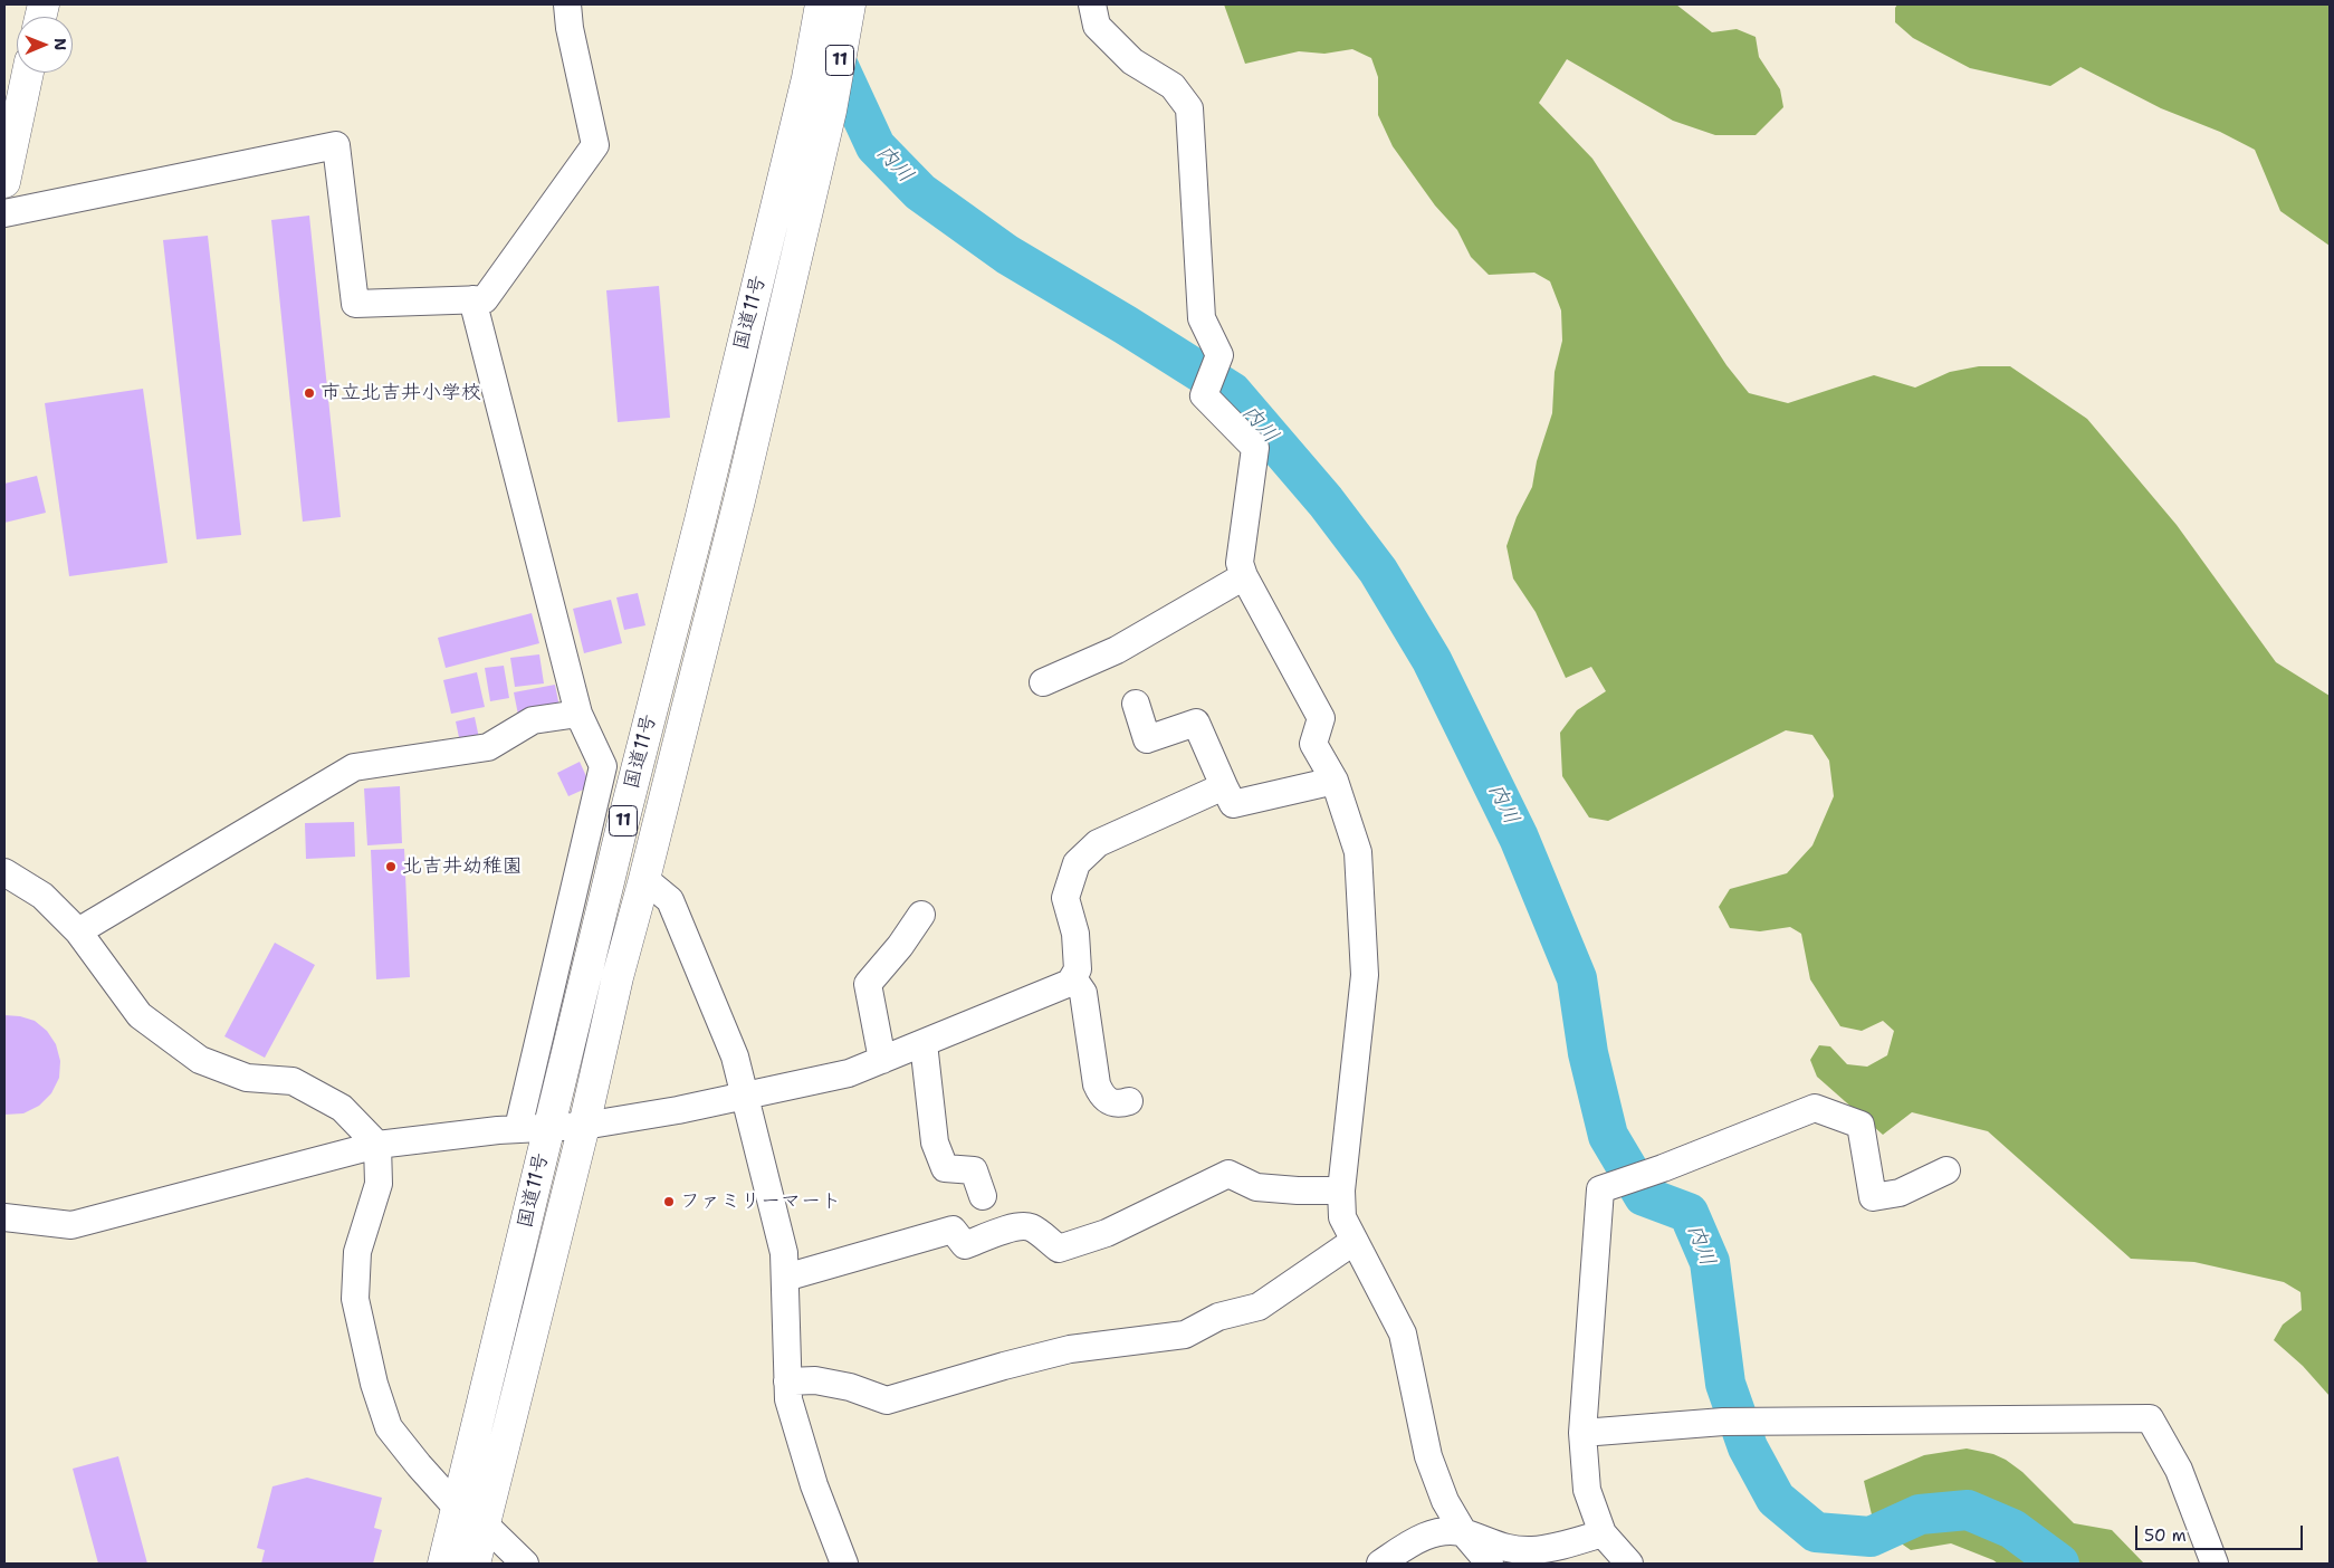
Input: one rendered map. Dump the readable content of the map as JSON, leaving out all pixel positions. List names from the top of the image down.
{
  "streets": {
    "main road": ["11", "国道11号"]
  },
  "water": ["内川"],
  "places": ["市立北吉井小学校", "北吉井幼稚園", "ファミリーマート"],
  "scale_bar": "50 m",
  "north": "right"
}
